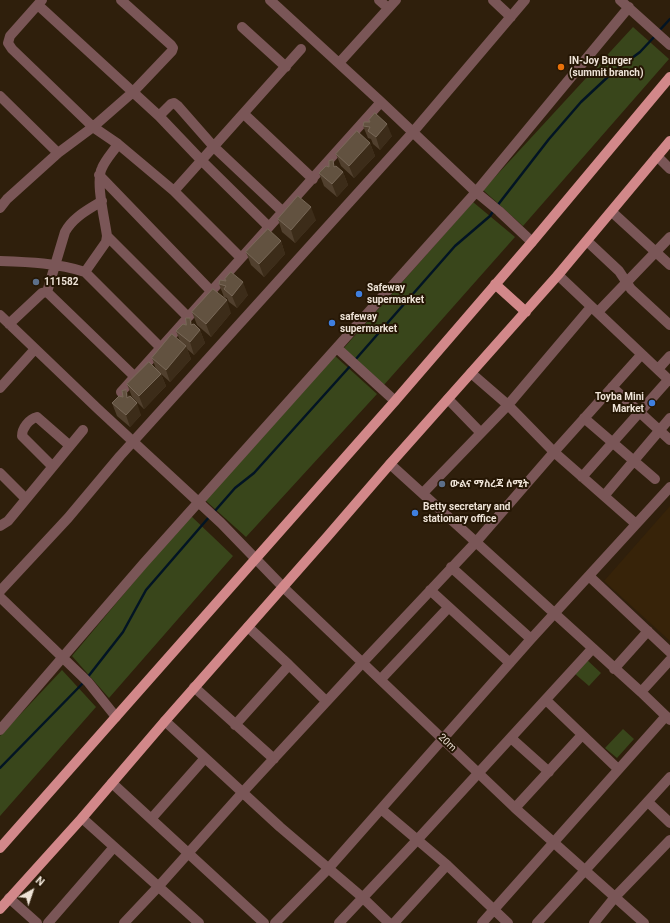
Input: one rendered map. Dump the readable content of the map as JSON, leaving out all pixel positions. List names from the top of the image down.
{
  "streets": {
    "street": ["20m"]
  },
  "places": [
    "IN-Joy Burger (summit branch)",
    "111582",
    "Safeway supermarket",
    "safeway supermarket",
    "Toyba Mini Market",
    "ውልና ማስረጃ ሰሚት",
    "Betty secretary and stationary office"
  ],
  "north": "top right"
}
